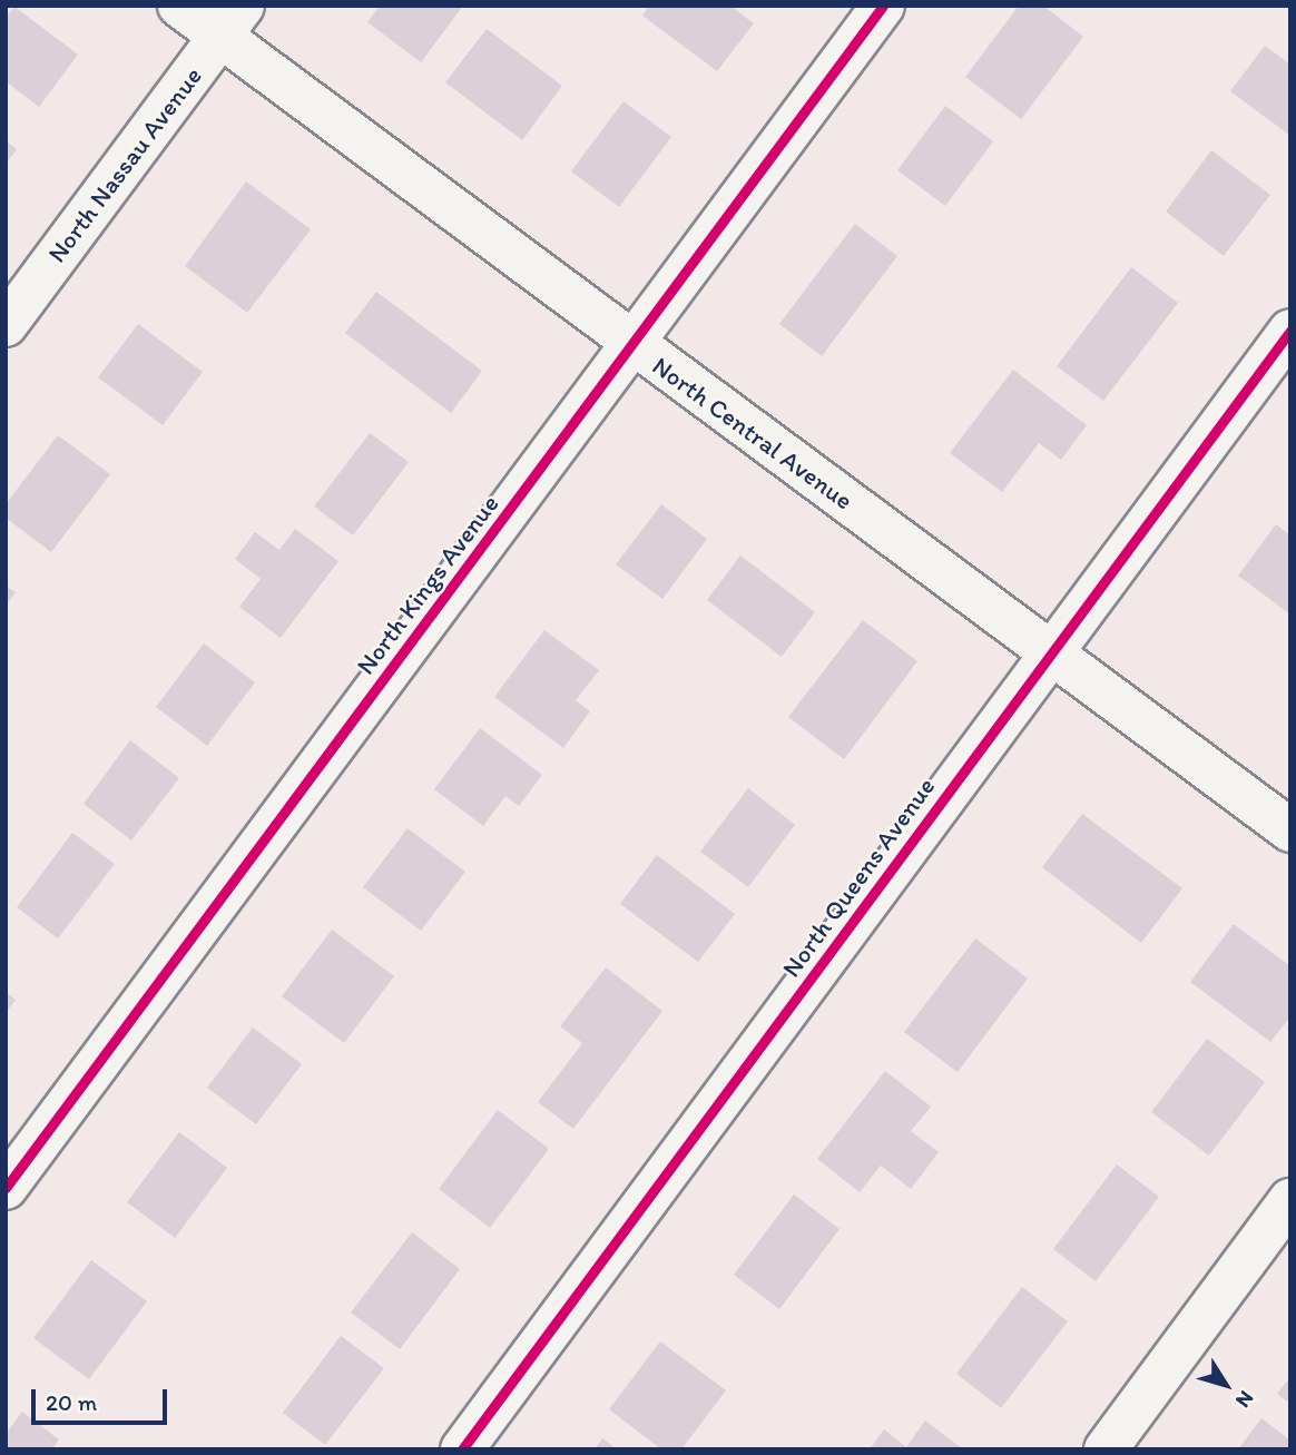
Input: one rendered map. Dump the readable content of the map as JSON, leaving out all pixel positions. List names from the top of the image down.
{
  "streets": {
    "street": [
      "North Nassau Avenue",
      "North Central Avenue",
      "North Kings Avenue",
      "North Queens Avenue"
    ]
  },
  "crossings": [
    ["North Nassau Avenue", "North Central Avenue"],
    ["North Central Avenue", "North Kings Avenue"],
    ["North Central Avenue", "North Queens Avenue"]
  ],
  "scale_bar": "20 m",
  "north": "bottom right"
}
